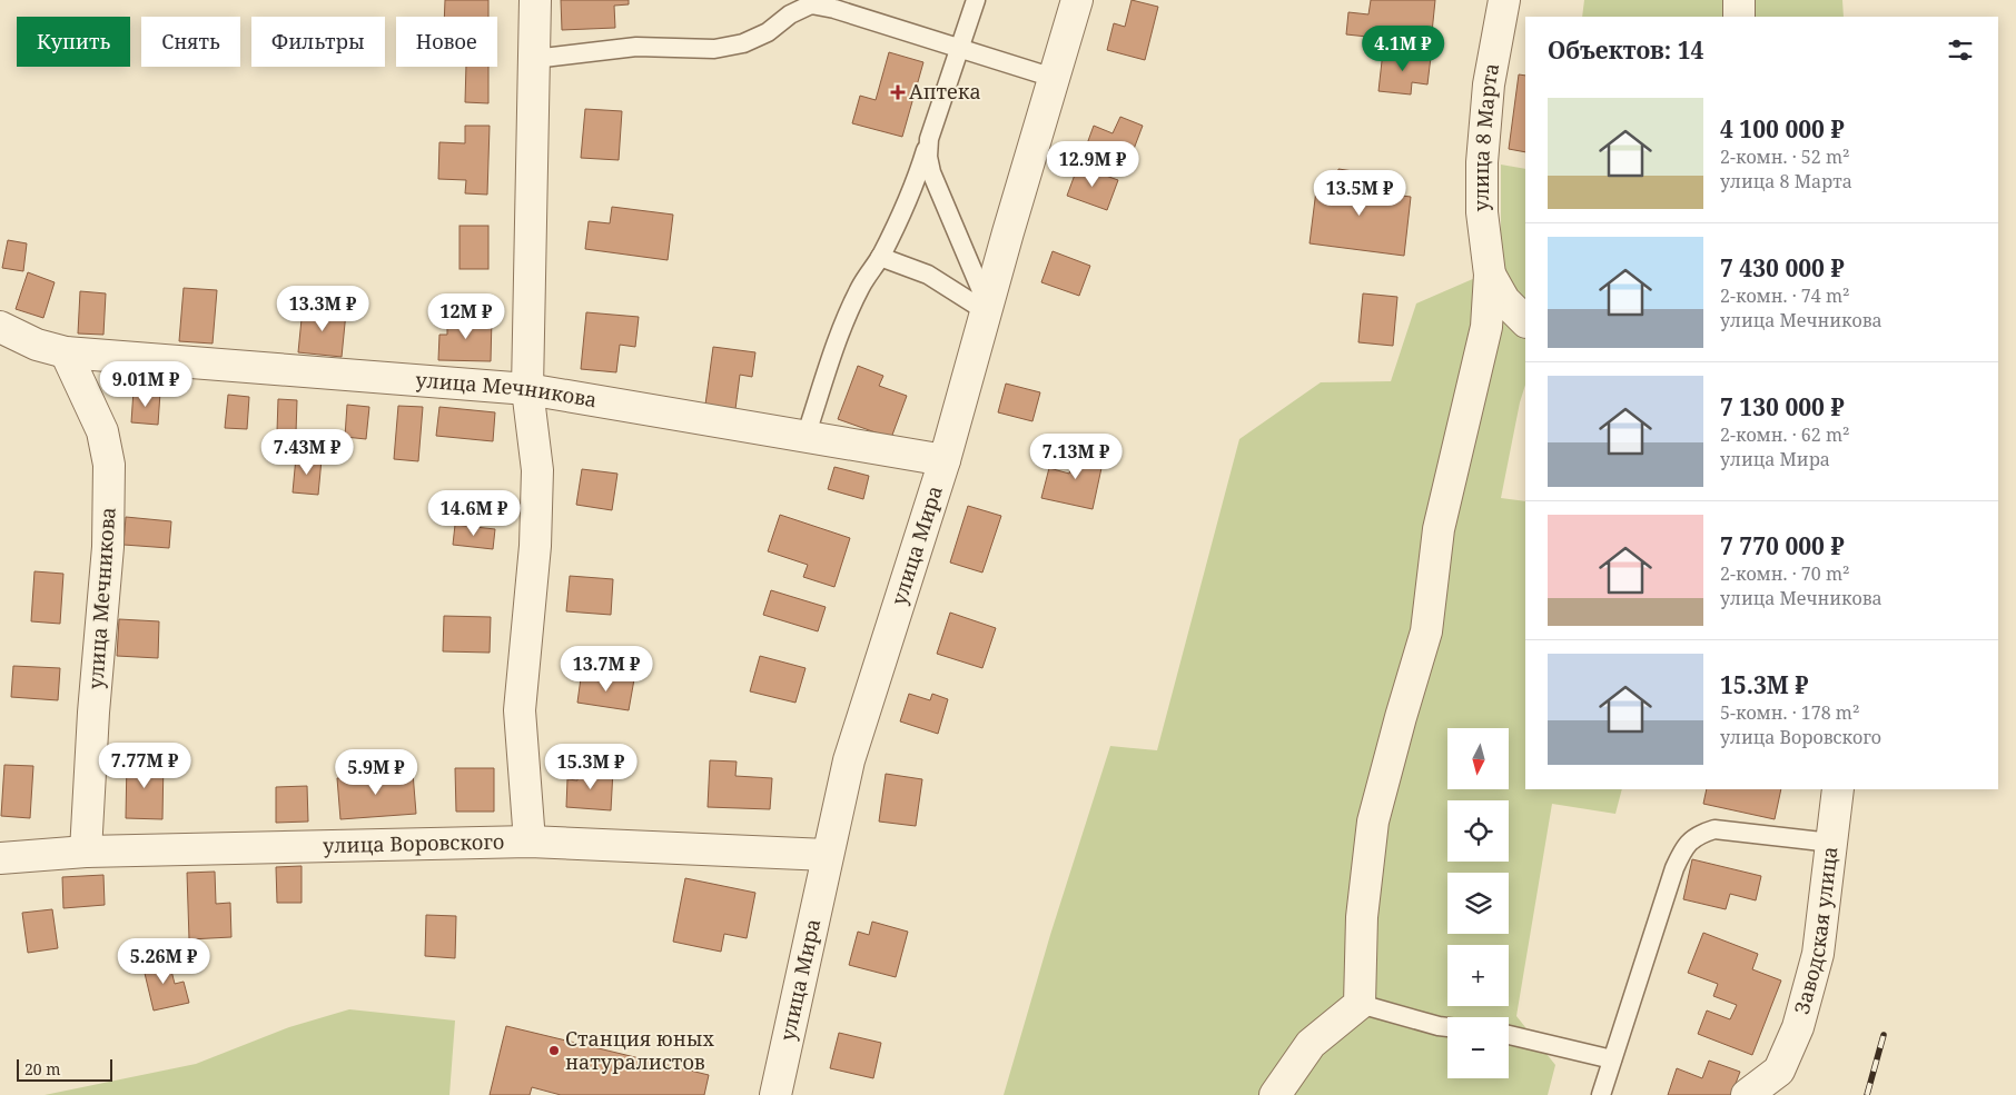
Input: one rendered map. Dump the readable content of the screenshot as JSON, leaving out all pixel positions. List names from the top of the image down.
{
  "streets": {
    "street": [
      "улица 8 Марта",
      "улица Мечникова",
      "улица Мира",
      "улица Воровского",
      "Заводская улица"
    ]
  },
  "crossings": [
    ["улица Мечникова", "улица Мира"],
    ["улица Мечникова", "улица Воровского"],
    ["улица Мира", "улица Воровского"]
  ],
  "places": {
    "health": ["Аптека"],
    "other": ["Станция юных натуралистов"]
  },
  "scale_bar": "20 m",
  "north": "bottom",
  "page": {
    "chip": [
      "Купить",
      "Снять",
      "Фильтры",
      "Новое"
    ],
    "heading": "Объектов: 14",
    "price": [
      "4.1M ₽",
      "12.9M ₽",
      "13.5M ₽",
      "13.3M ₽",
      "12M ₽",
      "9.01M ₽",
      "7.43M ₽",
      "7.13M ₽",
      "14.6M ₽",
      "13.7M ₽",
      "7.77M ₽",
      "15.3M ₽",
      "5.9M ₽",
      "5.26M ₽"
    ],
    "list": [
      {
        "name": "4 100 000 ₽",
        "note": "2-комн. · 52 m² · улица 8 Марта"
      },
      {
        "name": "7 430 000 ₽",
        "note": "2-комн. · 74 m² · улица Мечникова"
      },
      {
        "name": "7 130 000 ₽",
        "note": "2-комн. · 62 m² · улица Мира"
      },
      {
        "name": "7 770 000 ₽",
        "note": "2-комн. · 70 m² · улица Мечникова"
      },
      {
        "name": "15.3M ₽",
        "note": "5-комн. · 178 m² · улица Воровского"
      }
    ],
    "map_buttons": ["+", "−"],
    "scale": "20 m"
  }
}
